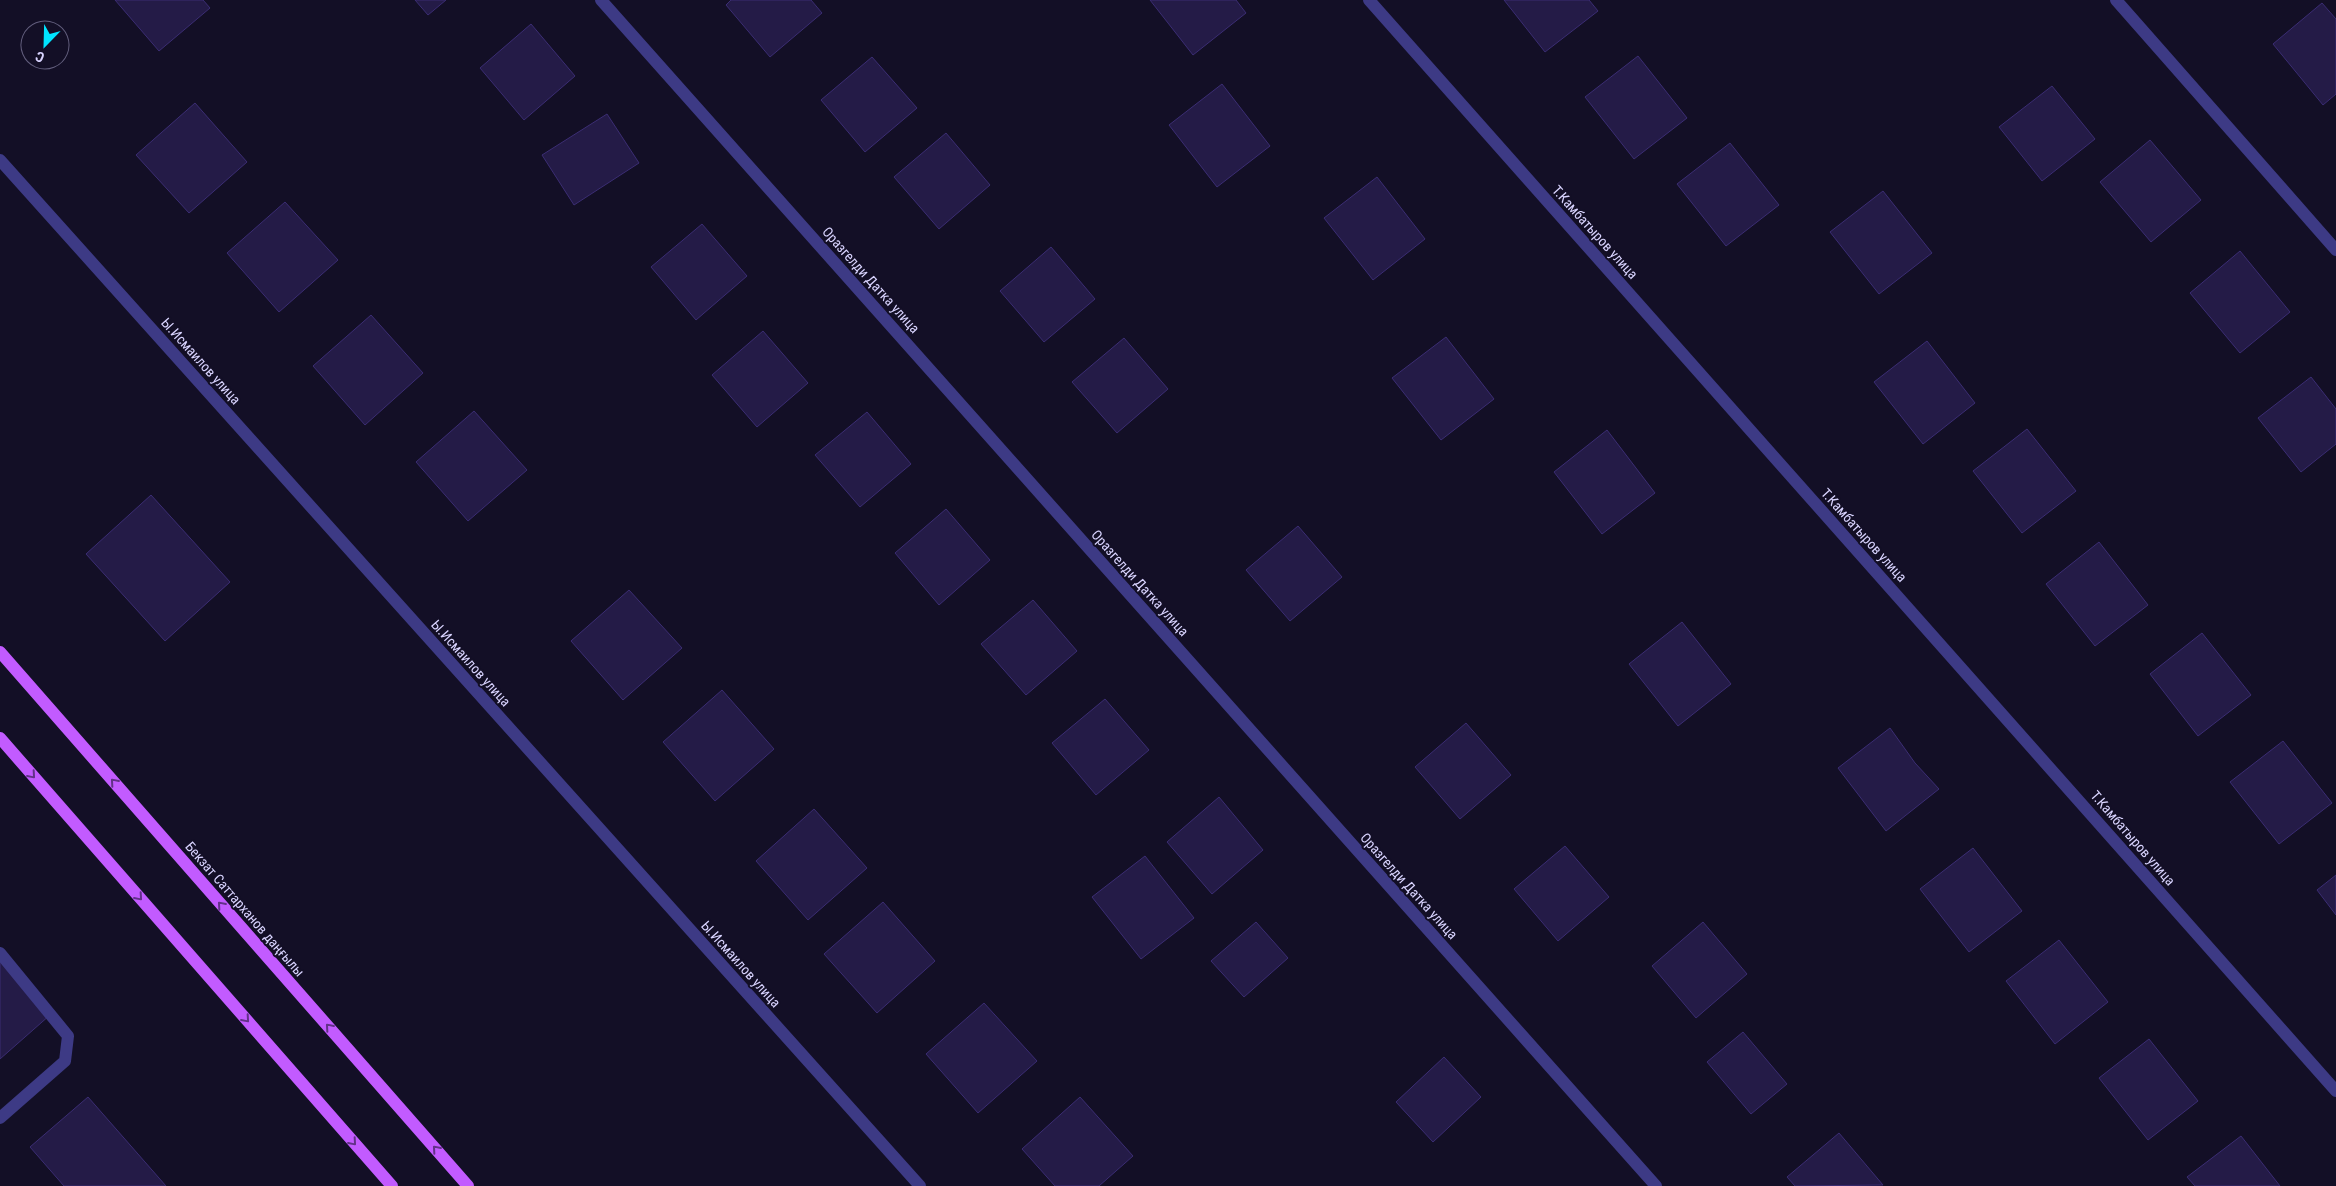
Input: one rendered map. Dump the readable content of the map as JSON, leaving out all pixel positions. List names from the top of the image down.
{
  "streets": {
    "main road": ["Бекзат Саттарханов даңғылы"],
    "street": ["Т.Камбатыров улица", "Оразгелди Датка улица", "Ы.Исмаилов улица"]
  },
  "north": "bottom left"
}
